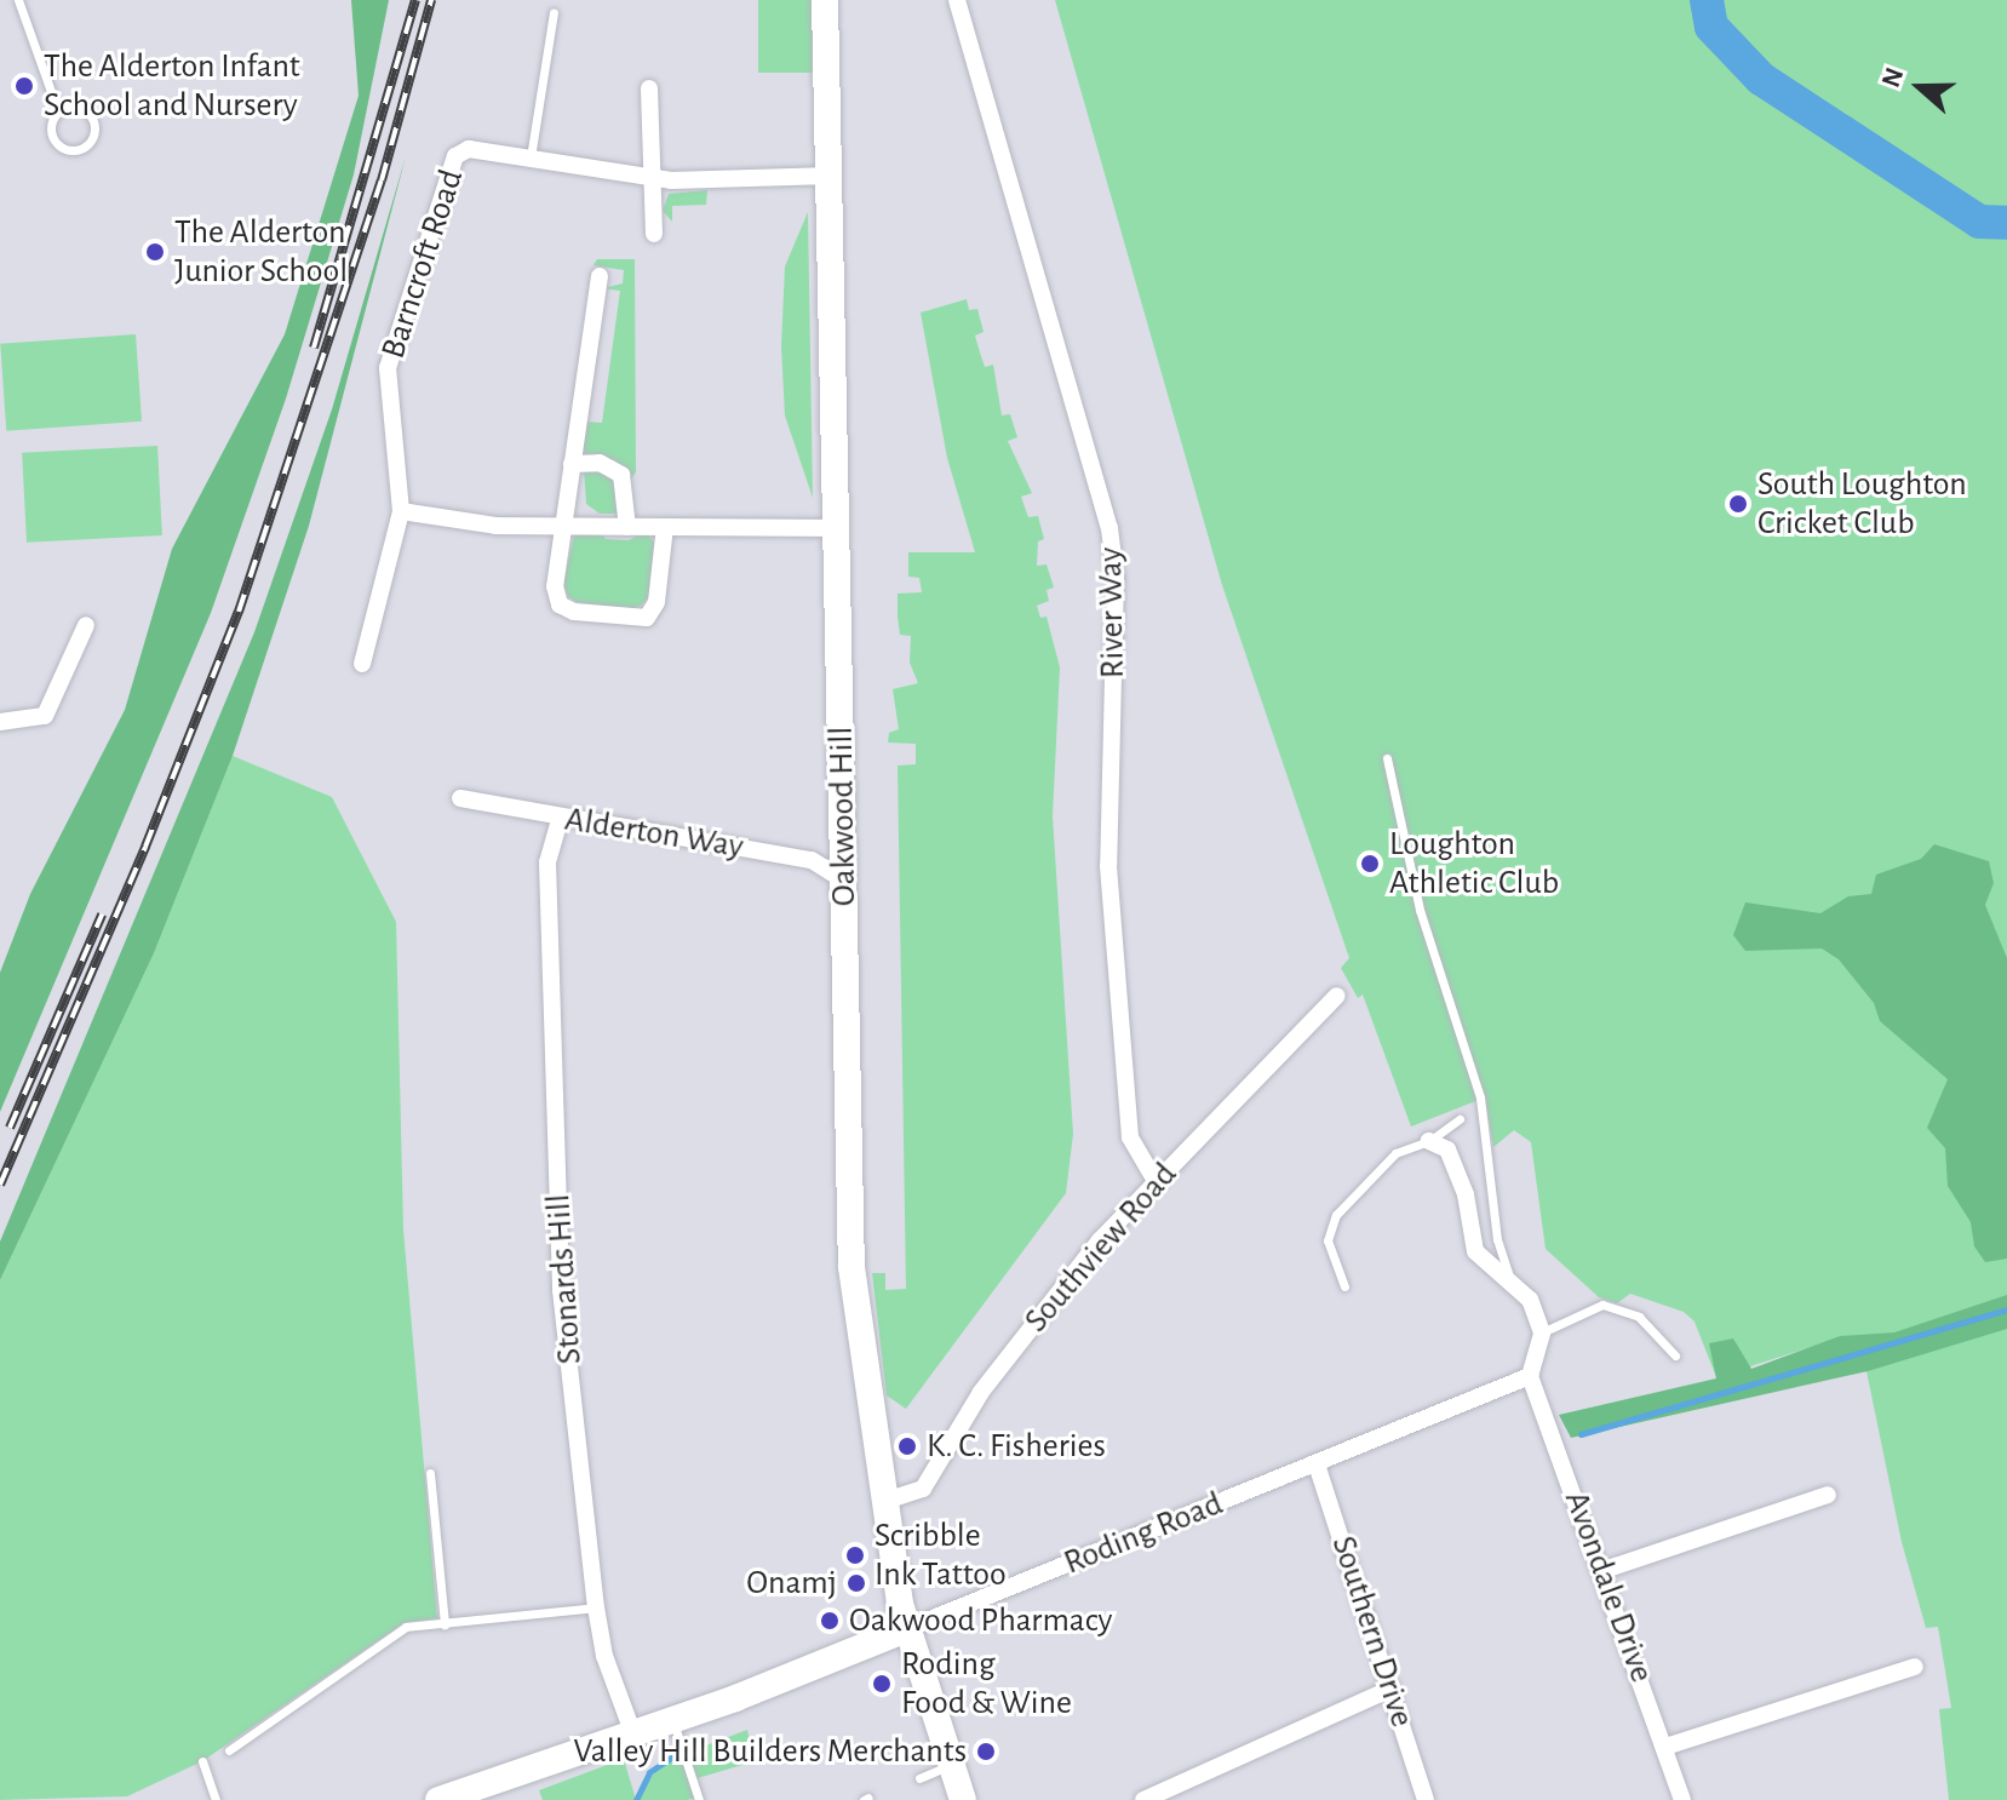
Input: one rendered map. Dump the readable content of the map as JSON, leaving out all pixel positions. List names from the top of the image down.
{
  "streets": {
    "street": [
      "Barncroft Road",
      "River Way",
      "Oakwood Hill",
      "Alderton Way",
      "Southview Road",
      "Stonards Hill",
      "Roding Road",
      "Avondale Drive",
      "Southern Drive"
    ]
  },
  "crossings": [
    ["Barncroft Road", "Oakwood Hill"],
    ["River Way", "Southview Road"],
    ["Oakwood Hill", "Alderton Way"],
    ["Oakwood Hill", "Southview Road"],
    ["Oakwood Hill", "Roding Road"],
    ["Alderton Way", "Stonards Hill"],
    ["Stonards Hill", "Roding Road"],
    ["Roding Road", "Avondale Drive"],
    ["Roding Road", "Southern Drive"]
  ],
  "places": [
    "The Alderton Infant School and Nursery",
    "The Alderton Junior School",
    "South Loughton Cricket Club",
    "Loughton Athletic Club",
    "K. C. Fisheries",
    "Scribble Ink Tattoo",
    "Onamj",
    "Oakwood Pharmacy",
    "Roding Food & Wine",
    "Valley Hill Builders Merchants"
  ],
  "north": "left"
}
